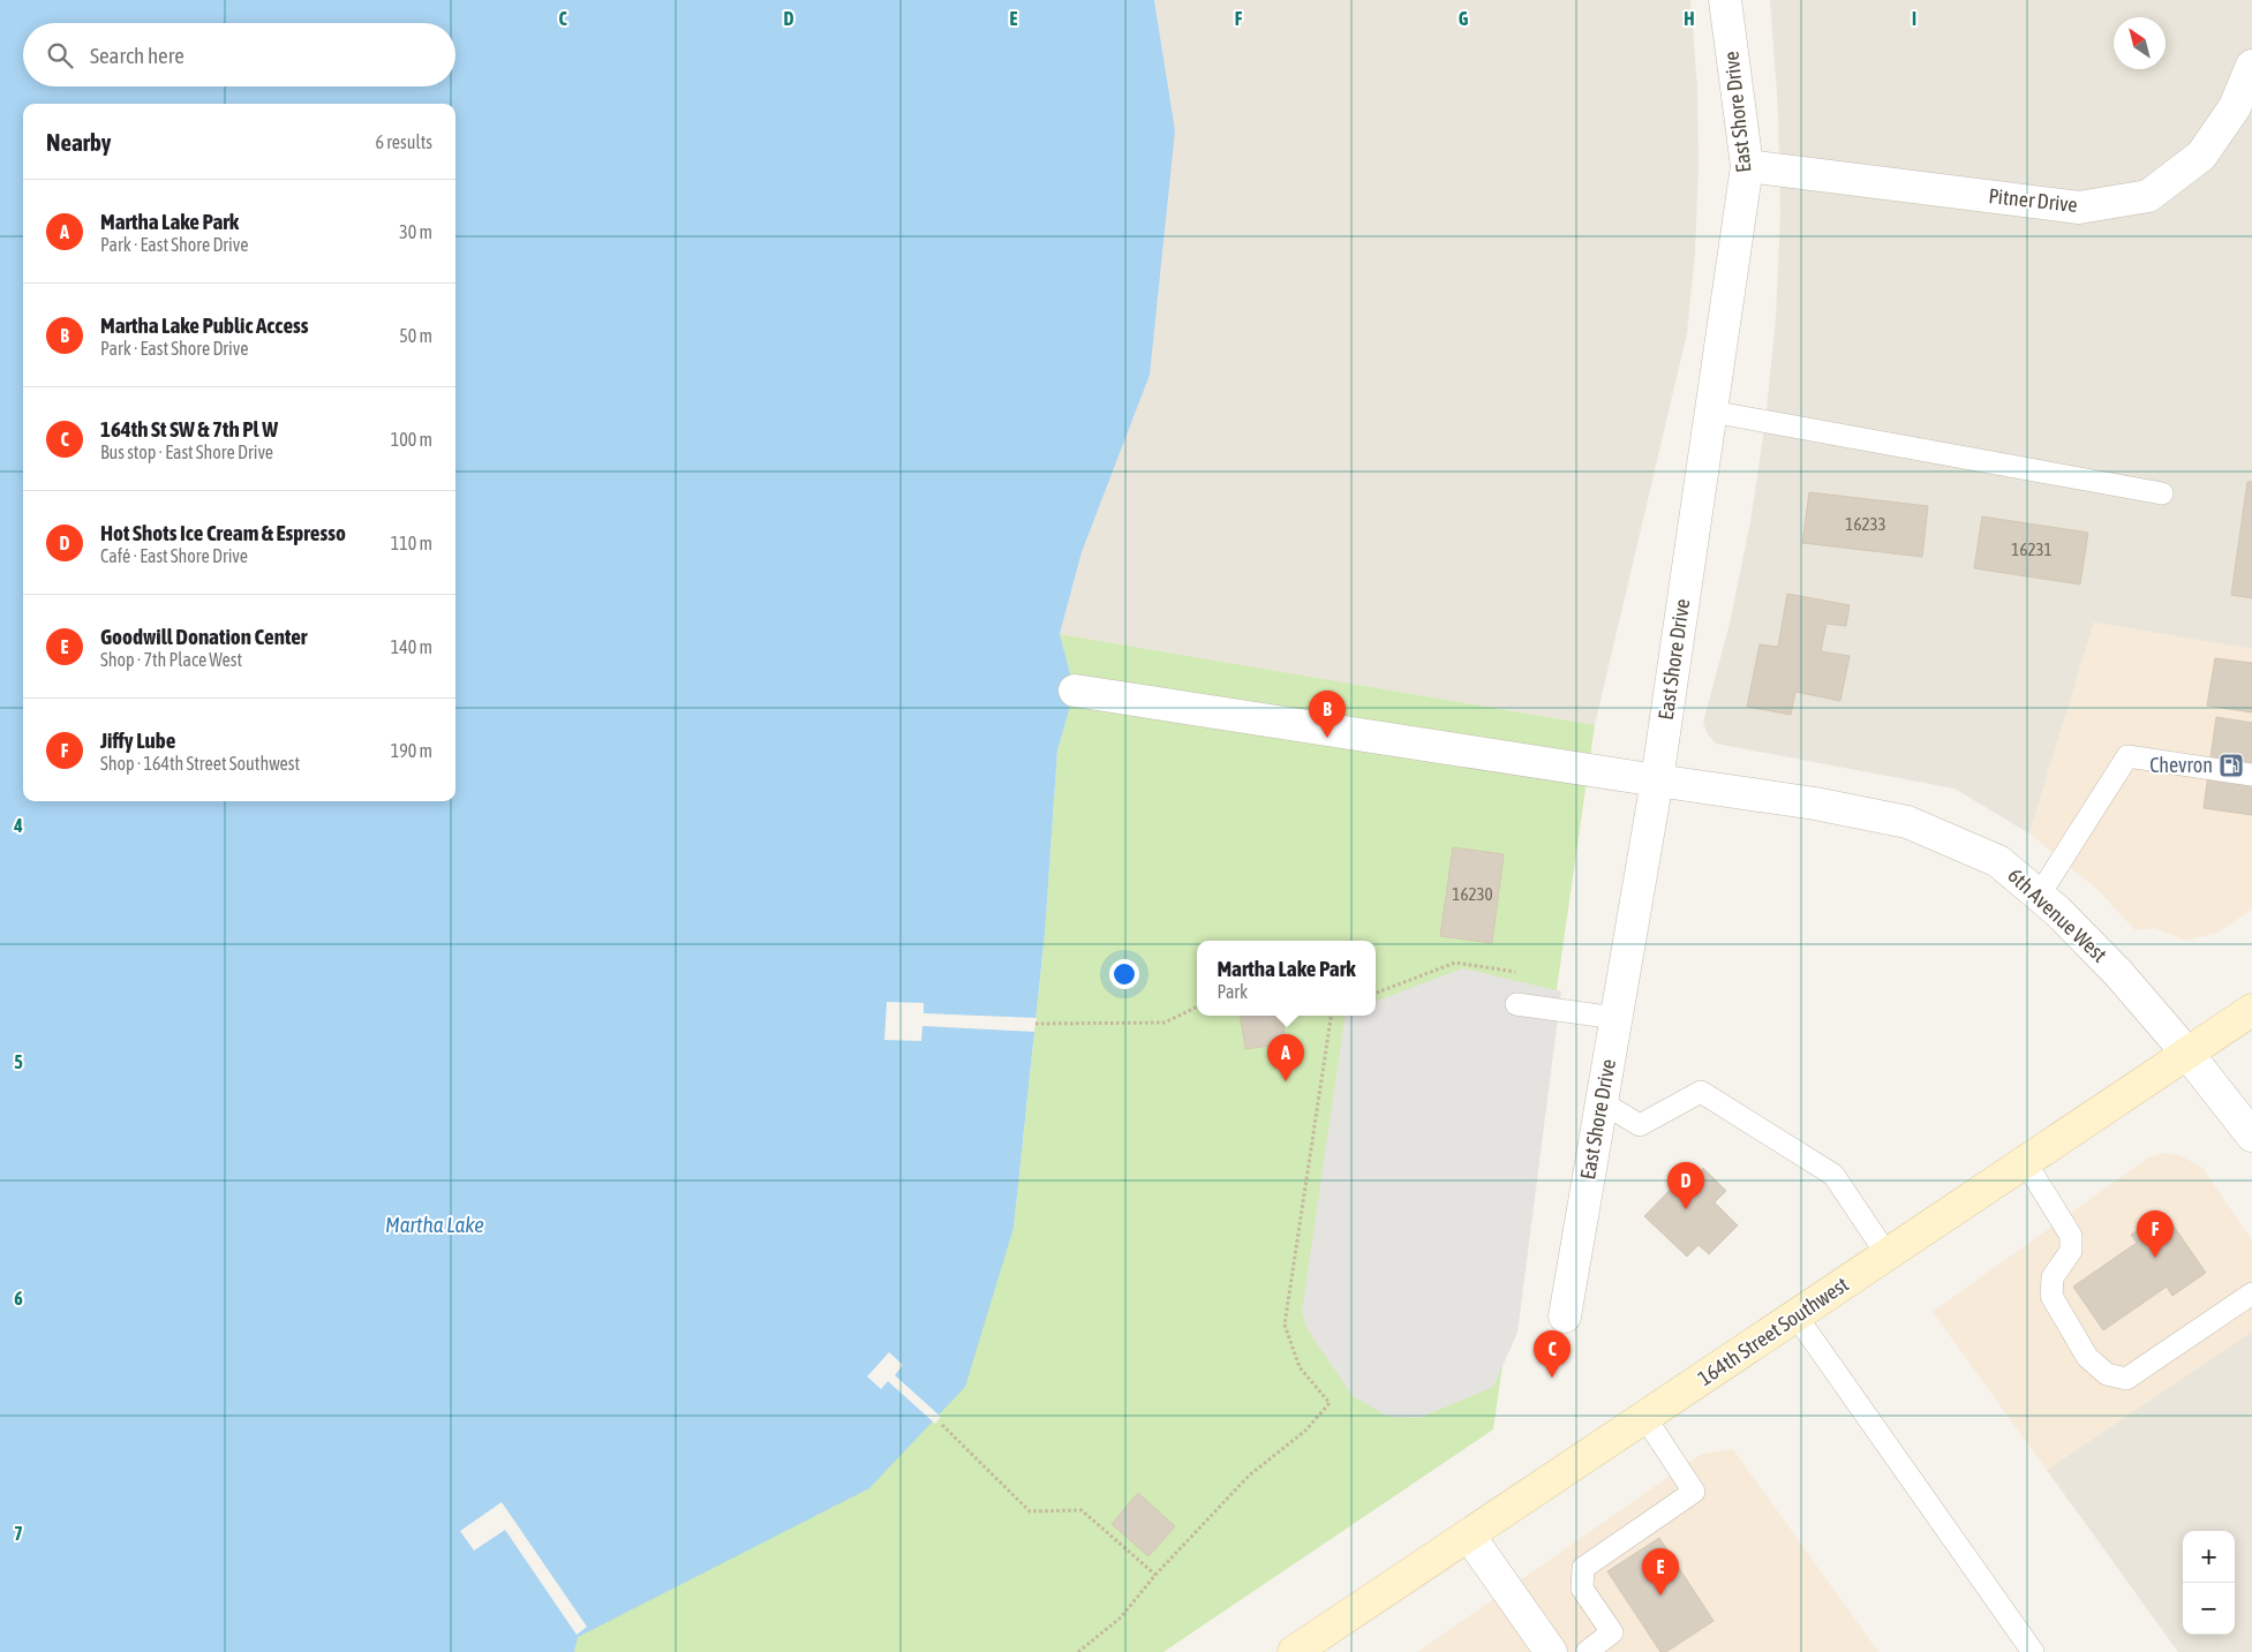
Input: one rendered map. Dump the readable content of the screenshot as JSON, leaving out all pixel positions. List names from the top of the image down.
{
  "streets": {
    "main road": ["164th Street Southwest"],
    "street": ["East Shore Drive", "Pitner Drive", "6th Avenue West"]
  },
  "crossings": [
    ["East Shore Drive", "Pitner Drive"],
    ["East Shore Drive", "6th Avenue West"],
    ["6th Avenue West", "164th Street Southwest"]
  ],
  "water": ["Martha Lake"],
  "places": {
    "fuel station": ["Chevron"]
  },
  "house_numbers": ["16233", "16231", "16230"],
  "north": "top left",
  "page": {
    "search": "Search here",
    "heading": ["Nearby", "6 results"],
    "list": [
      {
        "mark": "A",
        "name": "Martha Lake Park",
        "note": "Park · East Shore Drive",
        "value": "30 m"
      },
      {
        "mark": "B",
        "name": "Martha Lake Public Access",
        "note": "Park · East Shore Drive",
        "value": "50 m"
      },
      {
        "mark": "C",
        "name": "164th St SW & 7th Pl W",
        "note": "Bus stop · East Shore Drive",
        "value": "100 m"
      },
      {
        "mark": "D",
        "name": "Hot Shots Ice Cream & Espresso",
        "note": "Café · East Shore Drive",
        "value": "110 m"
      },
      {
        "mark": "E",
        "name": "Goodwill Donation Center",
        "note": "Shop · 7th Place West",
        "value": "140 m"
      },
      {
        "mark": "F",
        "name": "Jiffy Lube",
        "note": "Shop · 164th Street Southwest",
        "value": "190 m"
      }
    ],
    "pins": [
      "B",
      "A",
      "D",
      "F",
      "C",
      "E"
    ],
    "popup": ["Martha Lake Park", "Park"],
    "map_buttons": ["+", "−"]
  },
  "grid": {
    "columns": [
      "C",
      "D",
      "E",
      "F",
      "G",
      "H",
      "I"
    ],
    "rows": [
      "4",
      "5",
      "6",
      "7"
    ]
  }
}
